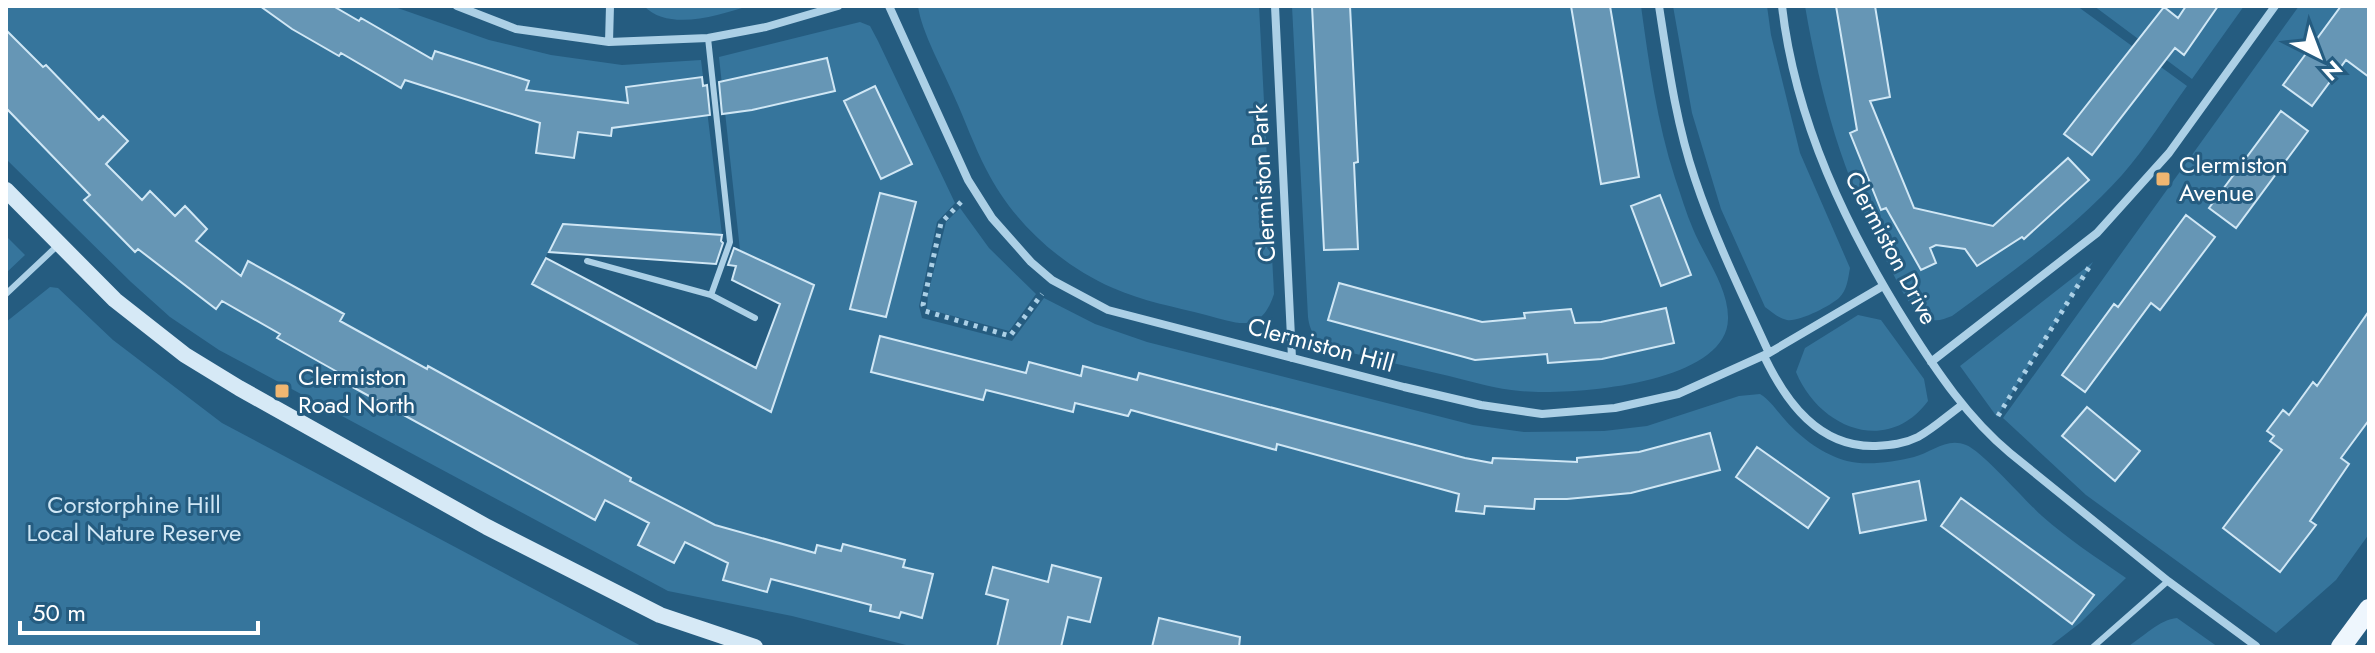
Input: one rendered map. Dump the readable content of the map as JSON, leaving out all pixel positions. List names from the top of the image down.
{
  "streets": {
    "street": ["Clermiston Park", "Clermiston Drive", "Clermiston Hill"]
  },
  "crossings": [
    ["Clermiston Park", "Clermiston Hill"],
    ["Clermiston Drive", "Clermiston Hill"]
  ],
  "parks": ["Corstorphine Hill Local Nature Reserve"],
  "places": {
    "transit": ["Clermiston Avenue", "Clermiston Road North"]
  },
  "scale_bar": "50 m",
  "north": "bottom right"
}
